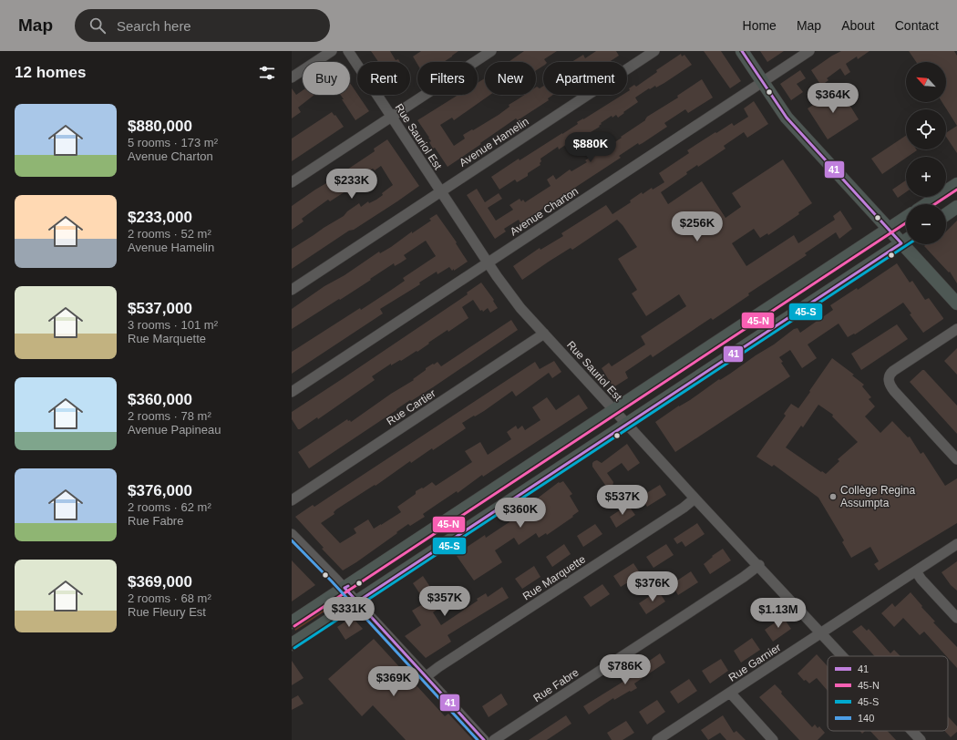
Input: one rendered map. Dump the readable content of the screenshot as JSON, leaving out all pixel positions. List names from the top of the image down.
{
  "streets": {
    "street": [
      "Rue Sauriol Est",
      "Avenue Hamelin",
      "Avenue Charton",
      "Rue Cartier",
      "Rue Marquette",
      "Rue Garnier",
      "Rue Fabre"
    ]
  },
  "crossings": [
    ["Rue Sauriol Est", "Avenue Hamelin"],
    ["Rue Sauriol Est", "Avenue Charton"],
    ["Rue Sauriol Est", "Rue Cartier"],
    ["Rue Sauriol Est", "Rue Marquette"],
    ["Rue Sauriol Est", "Rue Garnier"],
    ["Rue Sauriol Est", "Rue Fabre"]
  ],
  "places": ["Collège Regina Assumpta"],
  "lines": [
    "transit line 41",
    "transit line 45-N",
    "transit line 45-S",
    "transit line 140"
  ],
  "legend": [
    "41",
    "45-N",
    "45-S",
    "140"
  ],
  "north": "top left",
  "page": {
    "header": "Map",
    "search": "Search here",
    "nav": [
      "Home",
      "Map",
      "About",
      "Contact"
    ],
    "heading": "12 homes",
    "map_buttons": ["+", "−"],
    "chip": [
      "Buy",
      "Rent",
      "Filters",
      "New",
      "Apartment"
    ],
    "price": [
      "$364K",
      "$880K",
      "$233K",
      "$256K",
      "$537K",
      "$360K",
      "$376K",
      "$357K",
      "$331K",
      "$1.13M",
      "$786K",
      "$369K"
    ],
    "list": [
      {
        "name": "$880,000",
        "note": "5 rooms · 173 m² · Avenue Charton"
      },
      {
        "name": "$233,000",
        "note": "2 rooms · 52 m² · Avenue Hamelin"
      },
      {
        "name": "$537,000",
        "note": "3 rooms · 101 m² · Rue Marquette"
      },
      {
        "name": "$360,000",
        "note": "2 rooms · 78 m² · Avenue Papineau"
      },
      {
        "name": "$376,000",
        "note": "2 rooms · 62 m² · Rue Fabre"
      },
      {
        "name": "$369,000",
        "note": "2 rooms · 68 m² · Rue Fleury Est"
      }
    ]
  }
}
